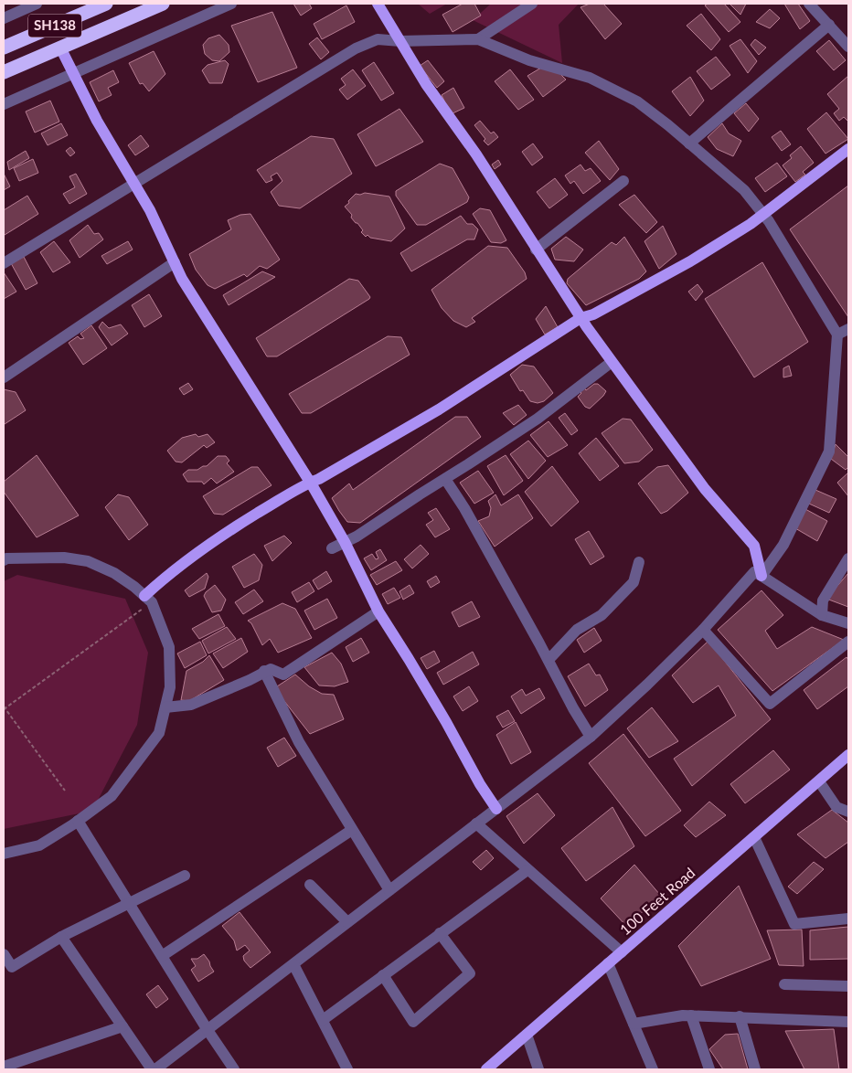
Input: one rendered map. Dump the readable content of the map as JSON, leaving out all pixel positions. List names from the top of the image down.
{
  "streets": {
    "highway": ["SH138"],
    "main road": ["100 Feet Road"]
  }
}
